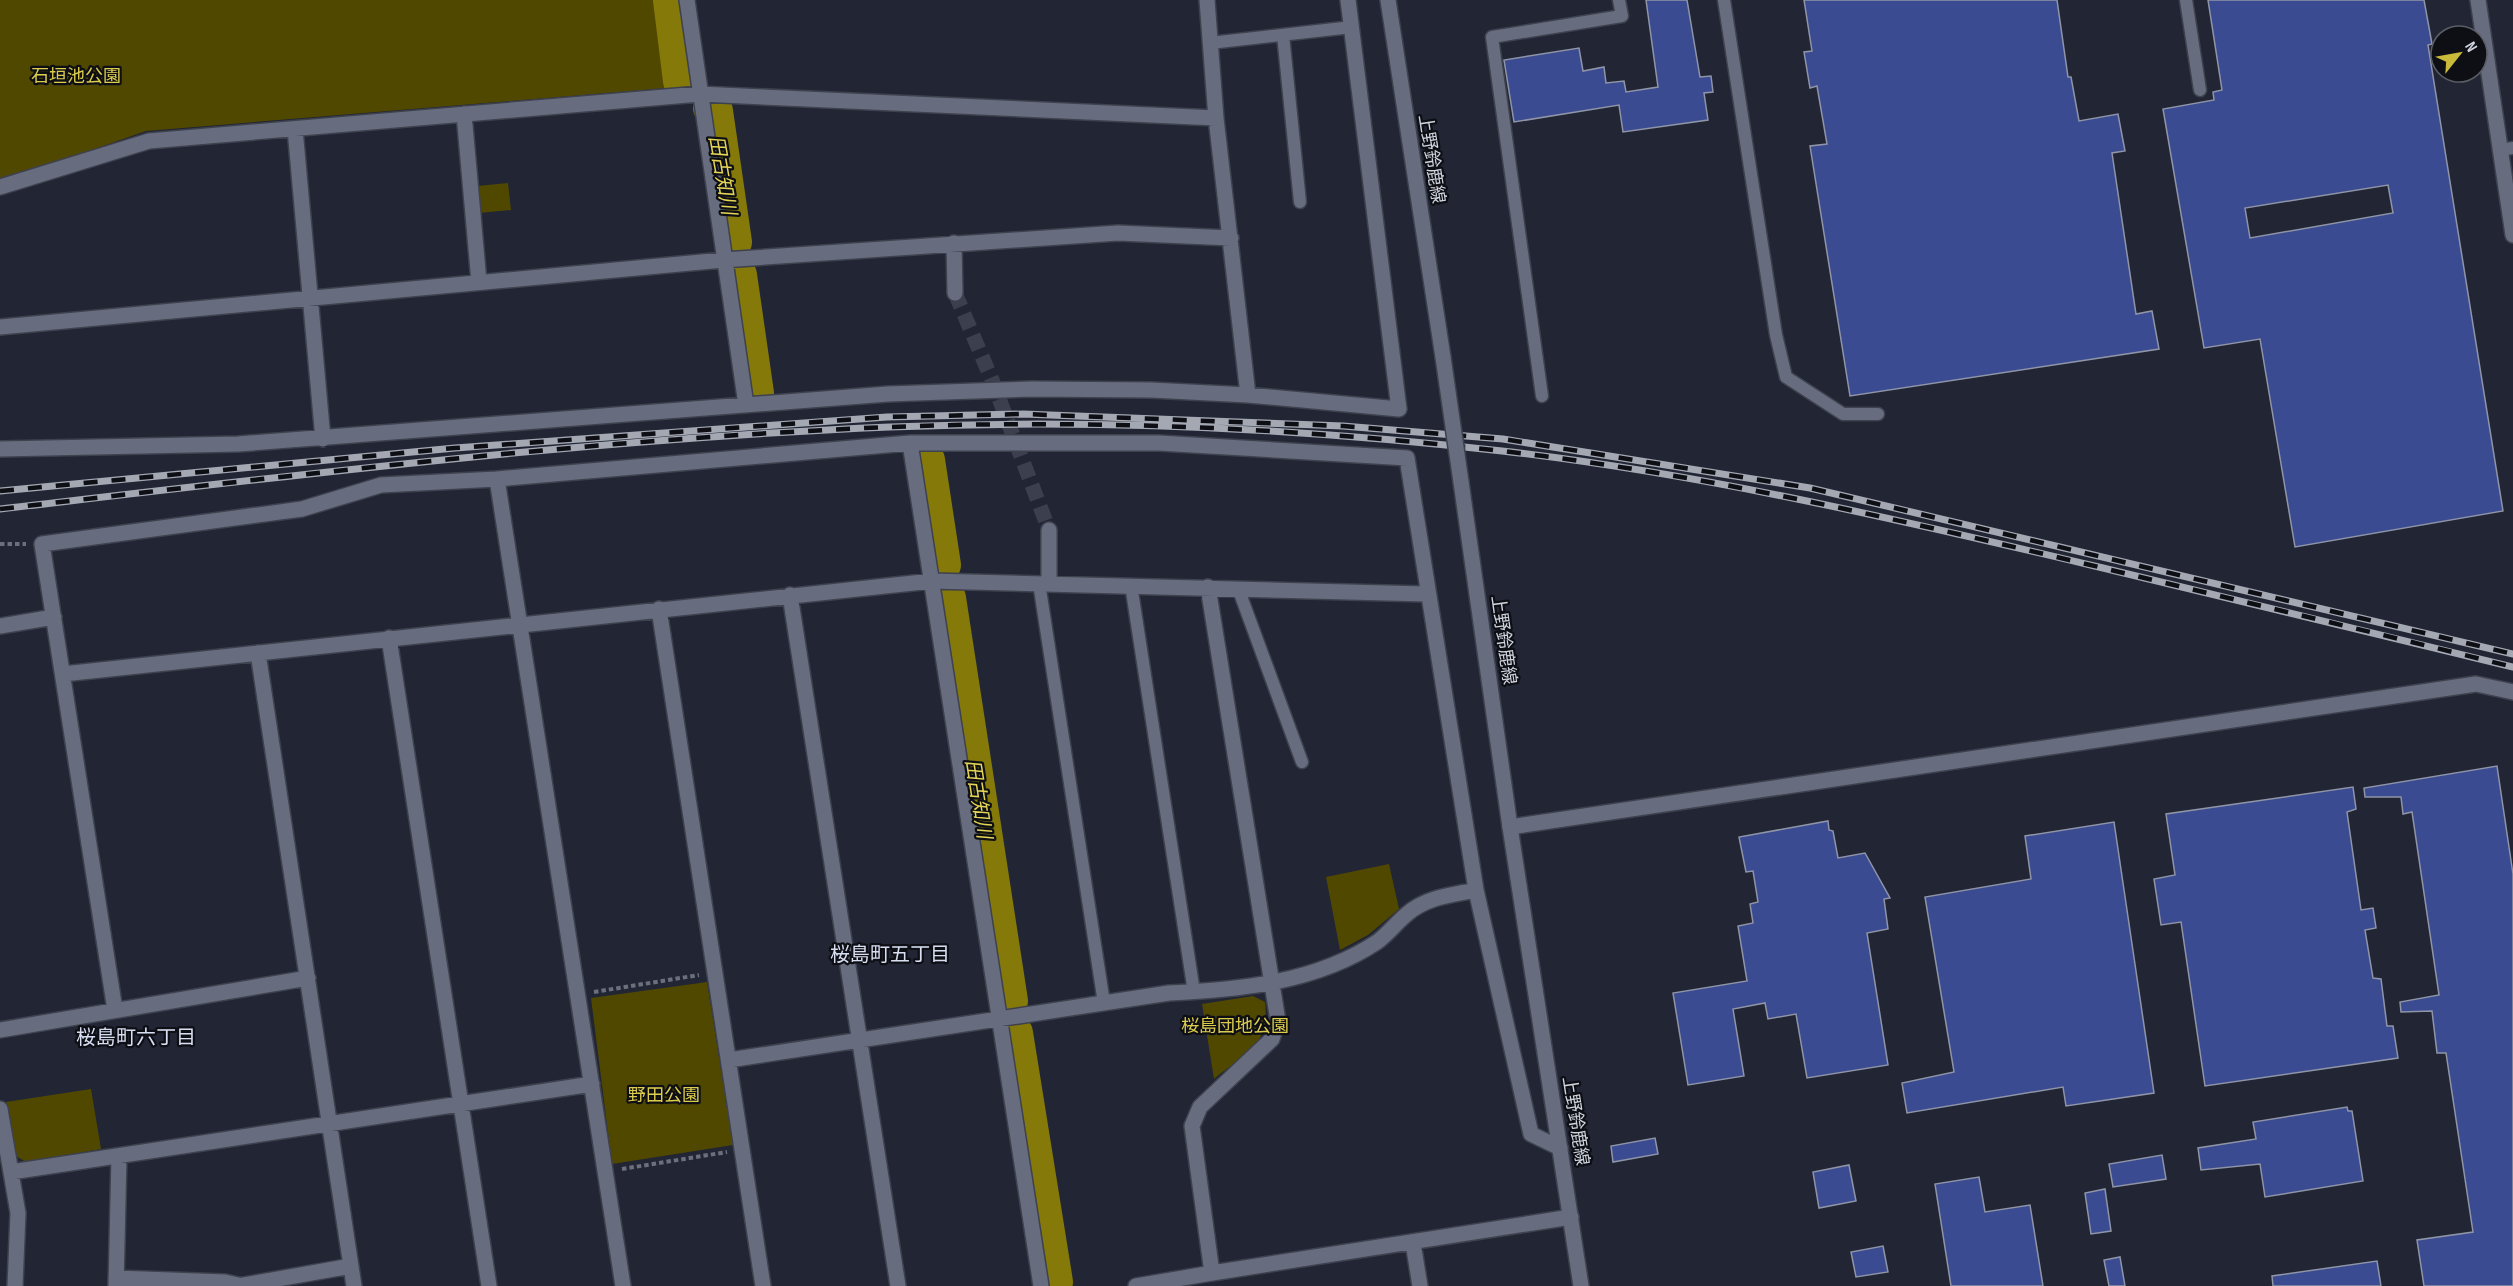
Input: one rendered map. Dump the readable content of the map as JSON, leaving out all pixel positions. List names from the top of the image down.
{
  "streets": {
    "street": ["上野鈴鹿線"]
  },
  "districts": ["桜島町五丁目", "桜島町六丁目"],
  "water": ["田古知川"],
  "parks": ["石垣池公園", "桜島団地公園", "野田公園"],
  "north": "top right"
}
